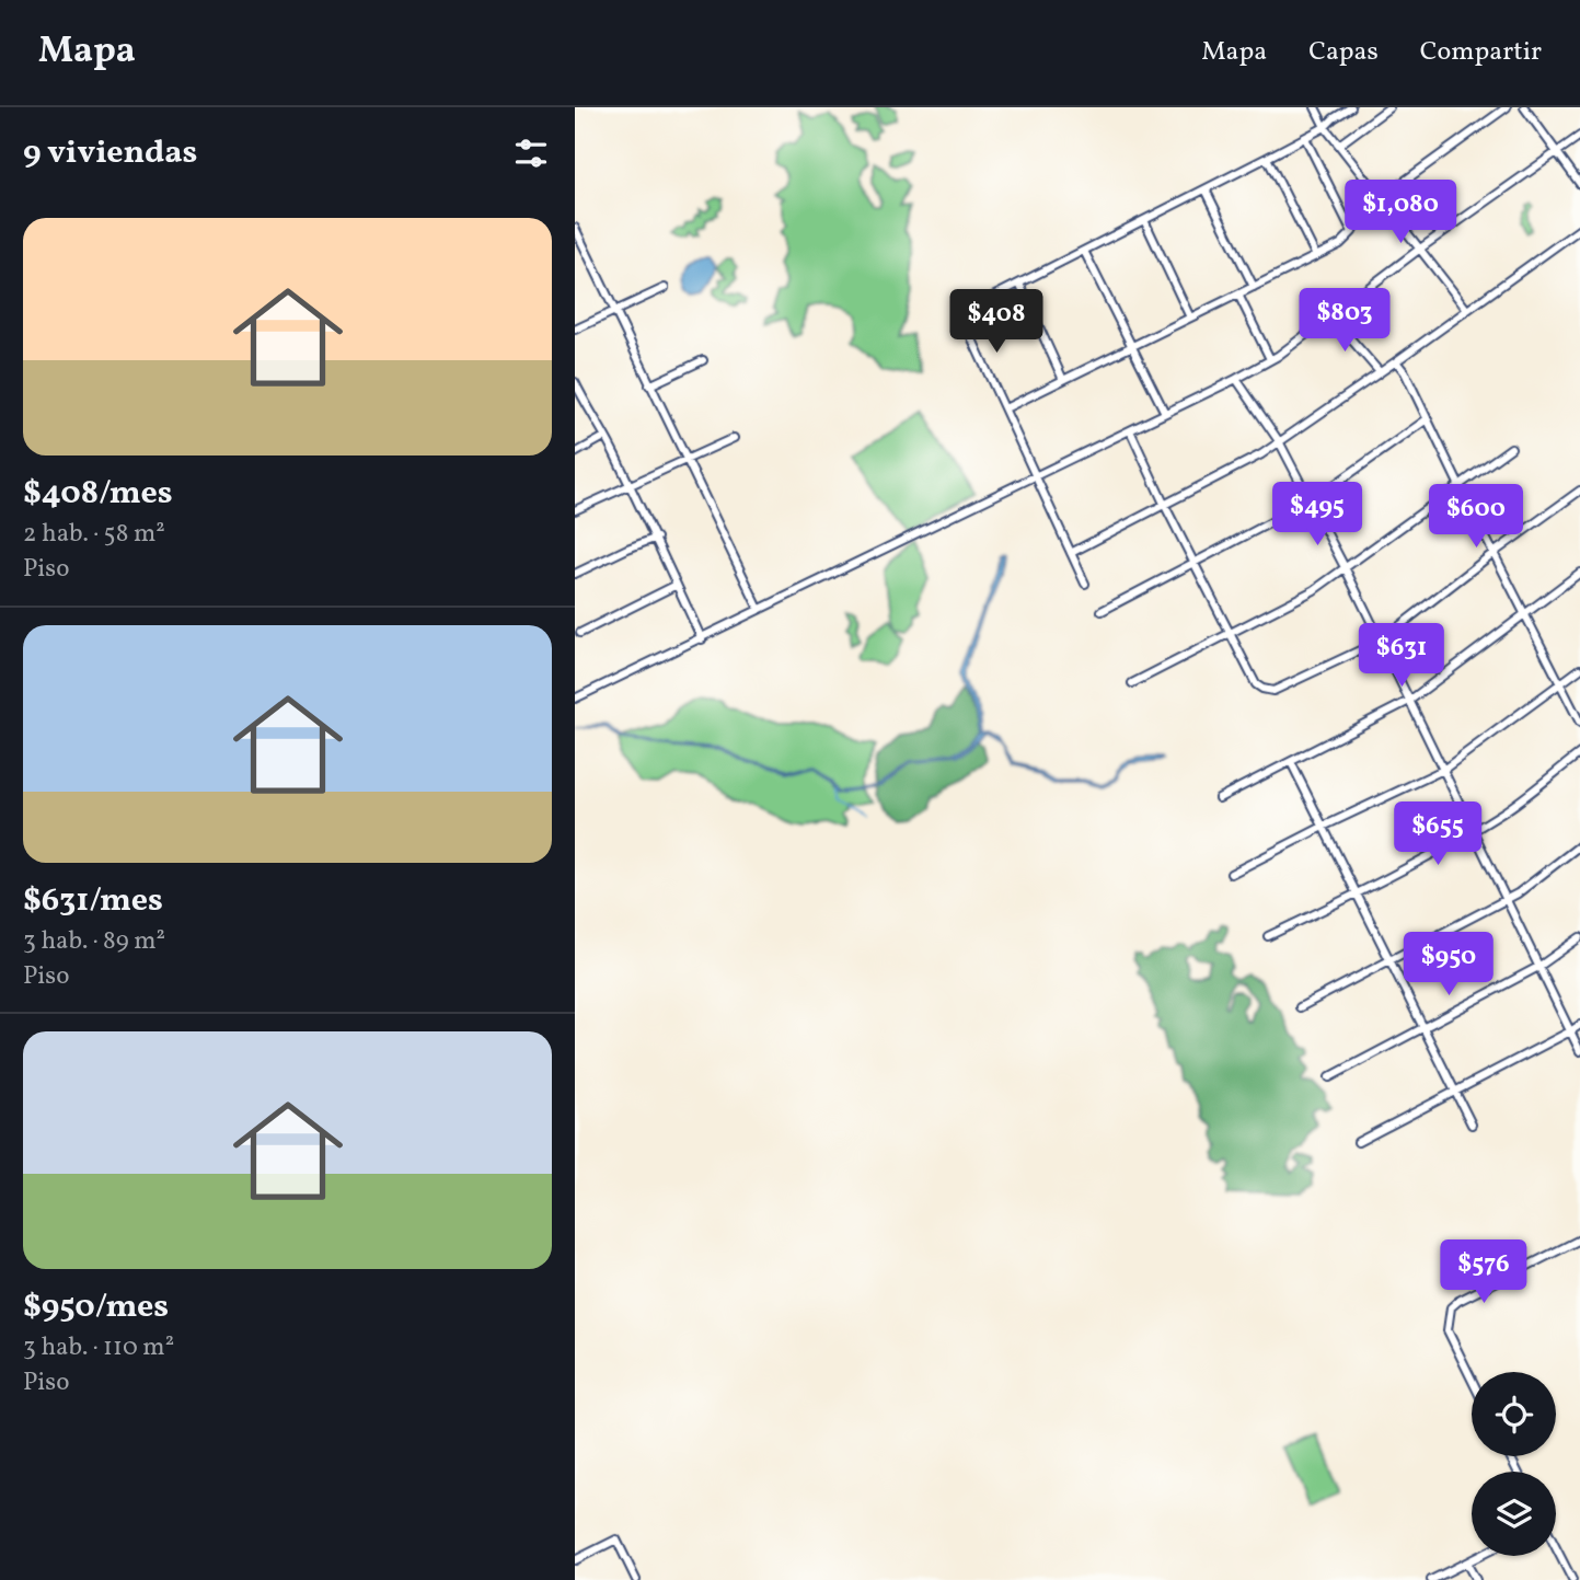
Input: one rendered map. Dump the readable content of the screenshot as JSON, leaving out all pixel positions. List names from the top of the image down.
{
  "page": {
    "header": "Mapa",
    "nav": ["Mapa", "Capas", "Compartir"],
    "heading": "9 viviendas",
    "price": [
      "$1,080",
      "$803",
      "$408",
      "$495",
      "$600",
      "$631",
      "$655",
      "$950",
      "$576"
    ],
    "list": [
      {
        "name": "$408/mes",
        "note": "2 hab. · 58 m² · Piso"
      },
      {
        "name": "$631/mes",
        "note": "3 hab. · 89 m² · Piso"
      },
      {
        "name": "$950/mes",
        "note": "3 hab. · 110 m² · Piso"
      }
    ]
  }
}
